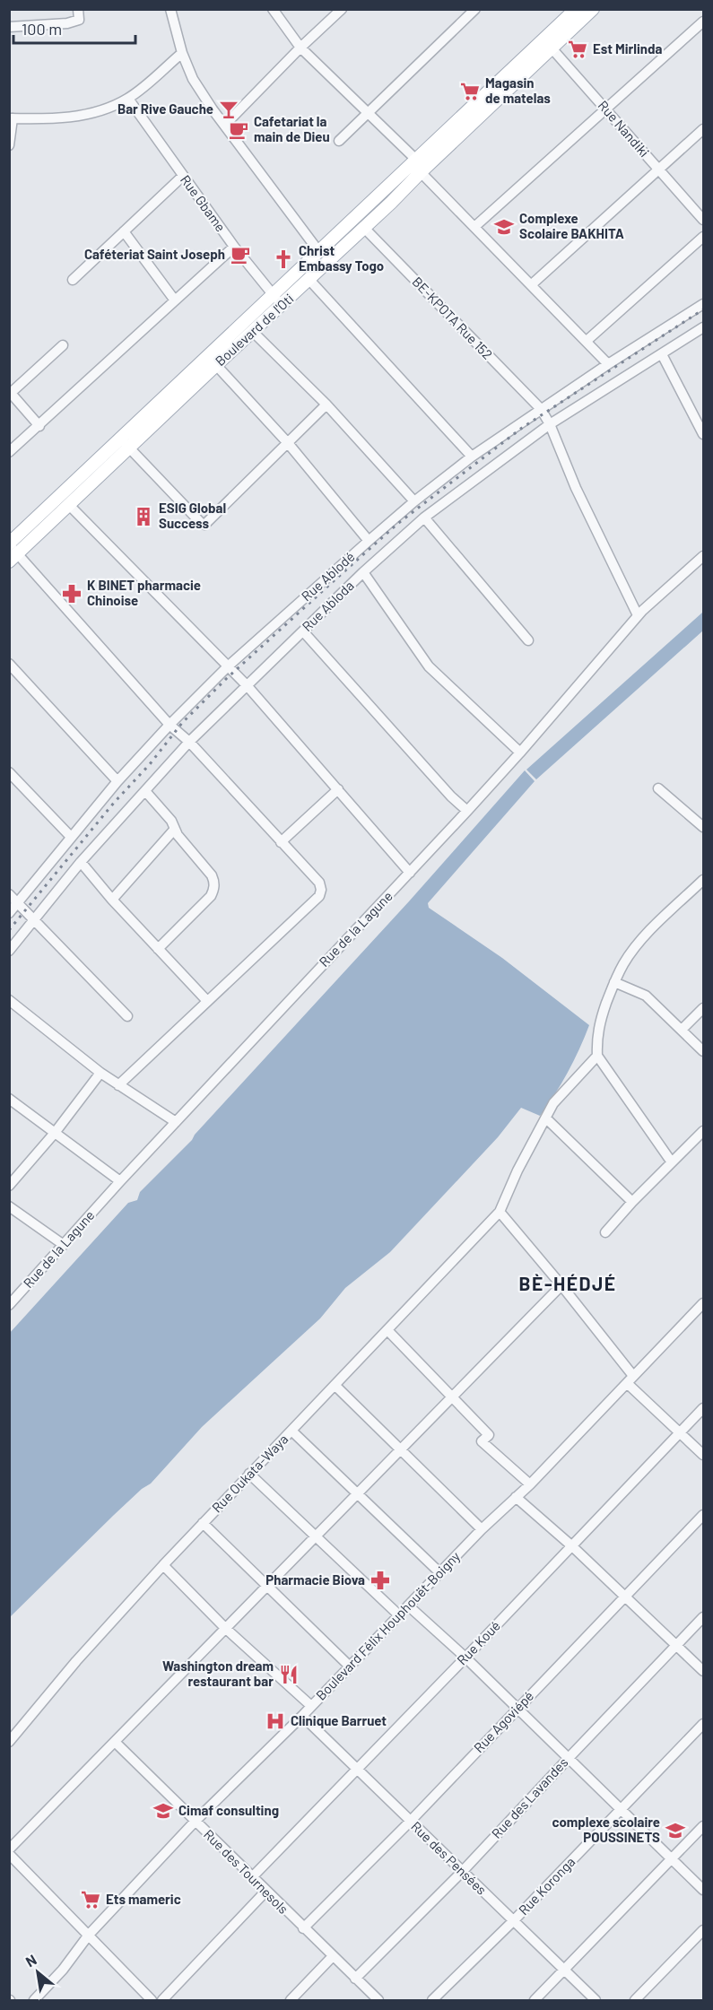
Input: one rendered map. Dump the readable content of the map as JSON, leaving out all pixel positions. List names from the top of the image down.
{
  "streets": {
    "main road": ["Boulevard de l'Oti"],
    "street": [
      "Rue Nandiki",
      "Rue Gbame",
      "BE-KPOTA Rue 152",
      "Rue Ablodé",
      "Rue Abloda",
      "Rue de la Lagune",
      "Rue Oukata-Waya",
      "Boulevard Félix Houphouët-Boigny",
      "Rue Koué",
      "Rue Agoviépé",
      "Rue des Lavandes",
      "Rue des Pensées",
      "Rue des Tournesols",
      "Rue Koronga"
    ]
  },
  "crossings": [
    ["Rue Nandiki", "Boulevard de l'Oti"],
    ["Rue Gbame", "Boulevard de l'Oti"],
    ["BE-KPOTA Rue 152", "Boulevard de l'Oti"],
    ["BE-KPOTA Rue 152", "Rue Ablodé"],
    ["BE-KPOTA Rue 152", "Rue Abloda"],
    ["BE-KPOTA Rue 152", "Rue de la Lagune"],
    ["Boulevard Félix Houphouët-Boigny", "Rue des Pensées"],
    ["Boulevard Félix Houphouët-Boigny", "Rue des Tournesols"],
    ["Rue Koué", "Rue des Pensées"],
    ["Rue Koué", "Rue des Tournesols"],
    ["Rue Agoviépé", "Rue des Pensées"],
    ["Rue Agoviépé", "Rue des Tournesols"],
    ["Rue des Lavandes", "Rue des Pensées"],
    ["Rue des Lavandes", "Rue des Tournesols"],
    ["Rue des Pensées", "Rue Koronga"]
  ],
  "districts": ["BÈ-HÉDJÉ"],
  "places": {
    "supermarket": ["Est Mirlinda", "Magasin de matelas", "Ets mameric"],
    "bar": ["Bar Rive Gauche"],
    "cafe": ["Cafetariat la main de Dieu", "Caféteriat Saint Joseph"],
    "school or university": ["Complexe Scolaire BAKHITA", "Cimaf consulting", "complexe scolaire POUSSINETS"],
    "church": ["Christ Embassy Togo"],
    "building": ["ESIG Global Success"],
    "pharmacy": ["K BINET pharmacie Chinoise", "Pharmacie Biova"],
    "restaurant": ["Washington dream restaurant bar"],
    "hospital": ["Clinique Barruet"]
  },
  "scale_bar": "100 m",
  "north": "top left"
}
